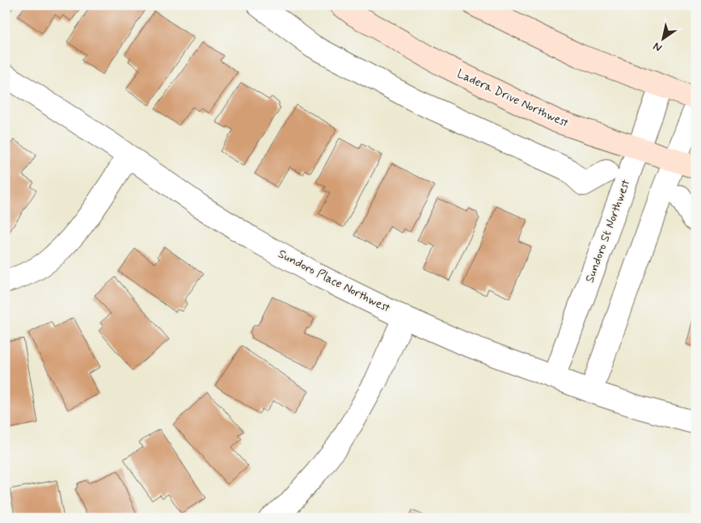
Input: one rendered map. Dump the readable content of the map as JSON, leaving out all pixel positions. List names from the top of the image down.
{
  "streets": {
    "main road": ["Ladera Drive Northwest"],
    "street": ["Sundoro St Northwest", "Sundoro Place Northwest"]
  },
  "crossings": [
    ["Ladera Drive Northwest", "Sundoro St Northwest"],
    ["Sundoro St Northwest", "Sundoro Place Northwest"]
  ],
  "north": "bottom left"
}
